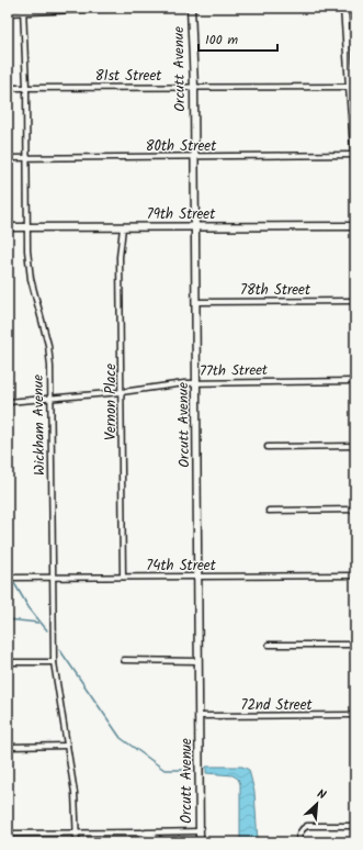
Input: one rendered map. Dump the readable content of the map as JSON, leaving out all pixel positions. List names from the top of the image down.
{
  "streets": {
    "street": [
      "Orcutt Avenue",
      "81st Street",
      "80th Street",
      "79th Street",
      "78th Street",
      "77th Street",
      "Vernon Place",
      "Wickham Avenue",
      "74th Street",
      "72nd Street"
    ]
  },
  "crossings": [
    ["Orcutt Avenue", "81st Street"],
    ["Orcutt Avenue", "80th Street"],
    ["Orcutt Avenue", "79th Street"],
    ["Orcutt Avenue", "78th Street"],
    ["Orcutt Avenue", "77th Street"],
    ["Orcutt Avenue", "74th Street"],
    ["Orcutt Avenue", "72nd Street"],
    ["81st Street", "Wickham Avenue"],
    ["80th Street", "Wickham Avenue"],
    ["79th Street", "Vernon Place"],
    ["79th Street", "Wickham Avenue"],
    ["77th Street", "Vernon Place"],
    ["77th Street", "Wickham Avenue"],
    ["Vernon Place", "74th Street"],
    ["Wickham Avenue", "74th Street"]
  ],
  "scale_bar": "100 m",
  "north": "top right"
}
